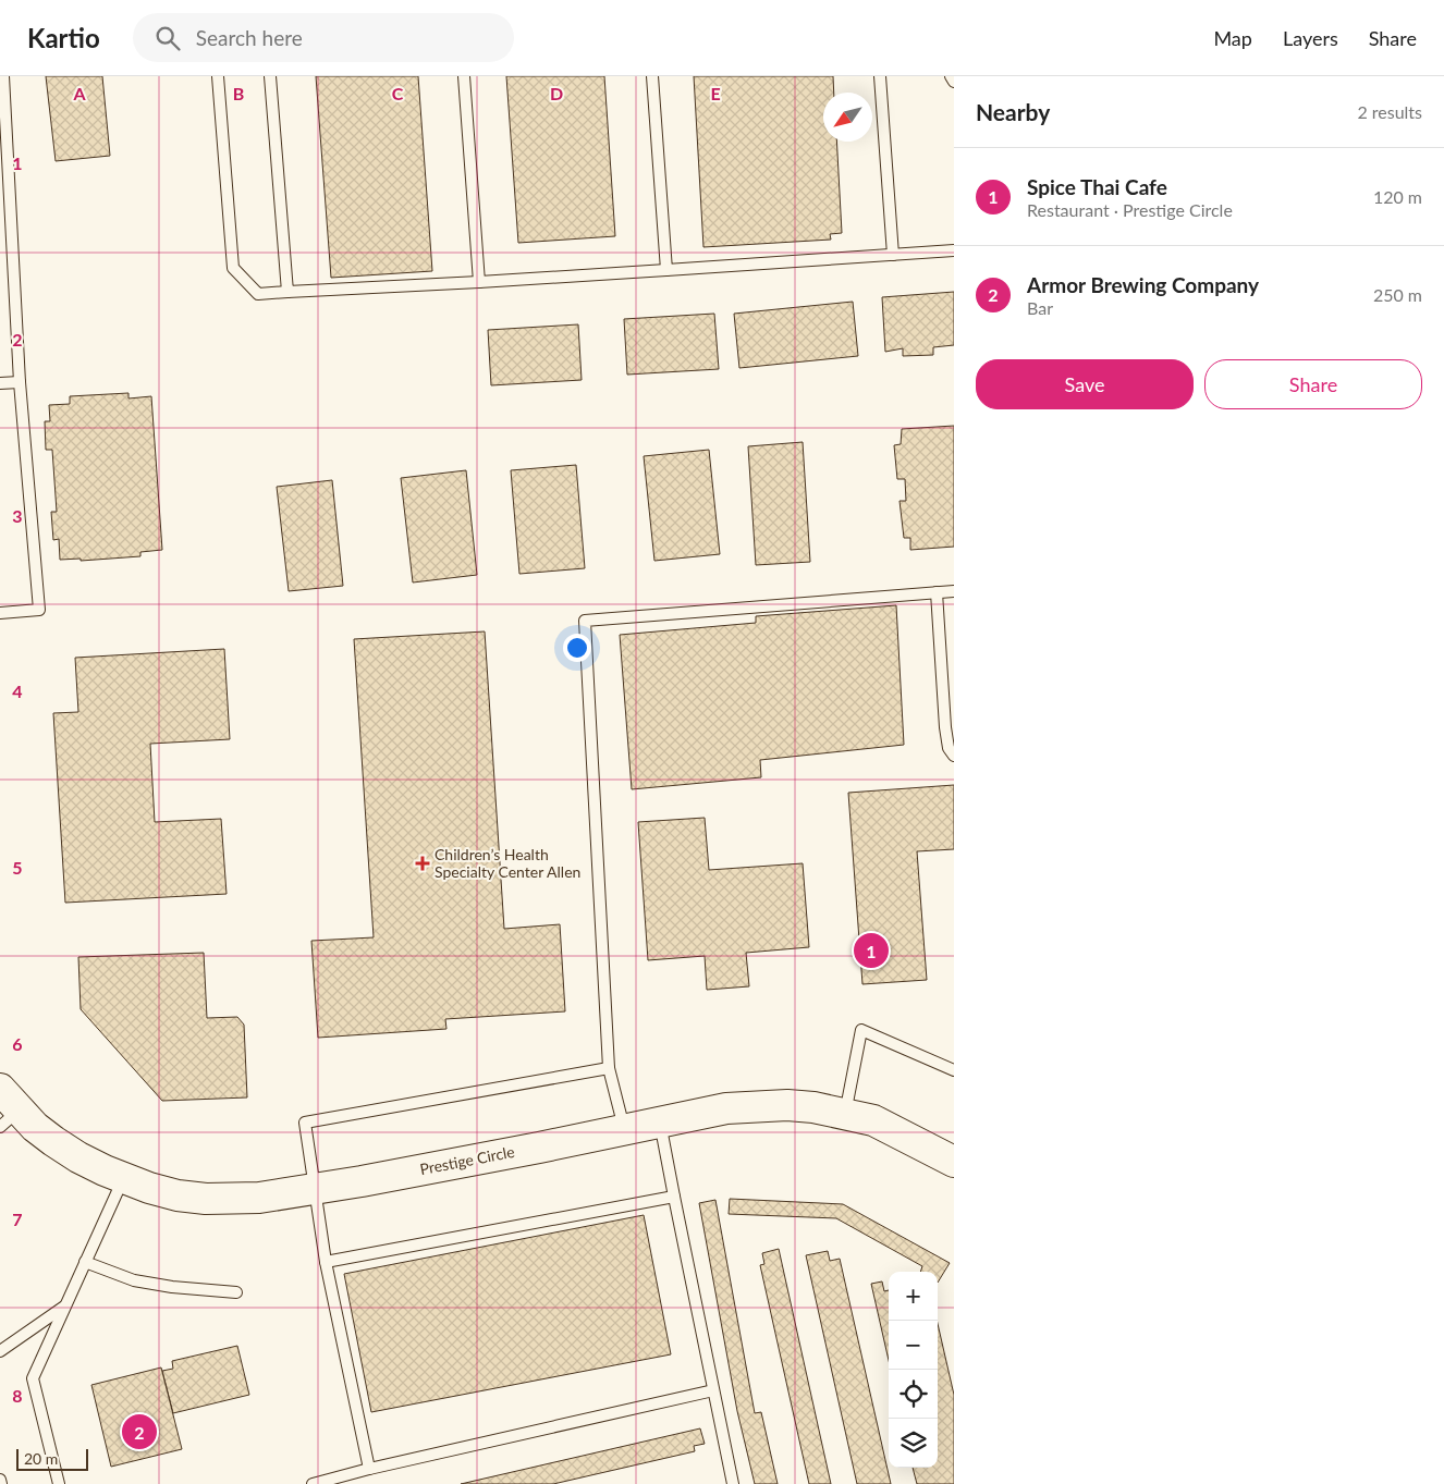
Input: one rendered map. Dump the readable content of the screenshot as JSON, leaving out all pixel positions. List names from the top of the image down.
{
  "streets": {
    "street": ["Prestige Circle"]
  },
  "places": {
    "health": ["Children’s Health Specialty Center Allen"]
  },
  "scale_bar": "20 m",
  "north": "bottom left",
  "page": {
    "header": "Kartio",
    "search": "Search here",
    "nav": ["Map", "Layers", "Share"],
    "heading": ["Nearby", "2 results"],
    "list": [
      {
        "mark": "1",
        "name": "Spice Thai Cafe",
        "note": "Restaurant · Prestige Circle",
        "value": "120 m"
      },
      {
        "mark": "2",
        "name": "Armor Brewing Company",
        "note": "Bar",
        "value": "250 m"
      }
    ],
    "buttons": ["Save", "Share"],
    "pins": ["1", "2"],
    "map_buttons": ["+", "−"],
    "scale": "20 m"
  },
  "grid": {
    "columns": [
      "A",
      "B",
      "C",
      "D",
      "E"
    ],
    "rows": [
      "1",
      "2",
      "3",
      "4",
      "5",
      "6",
      "7",
      "8"
    ]
  }
}
